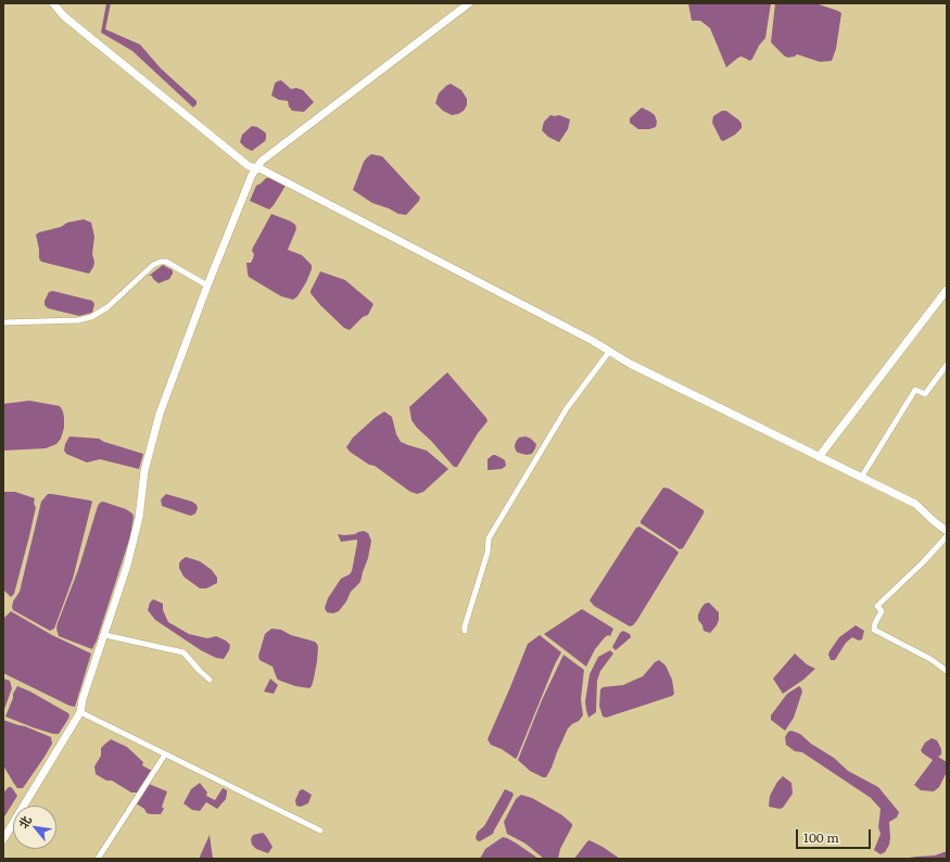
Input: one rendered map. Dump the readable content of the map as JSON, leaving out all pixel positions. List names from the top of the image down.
{
  "scale_bar": "100 m",
  "north": "top left"
}
